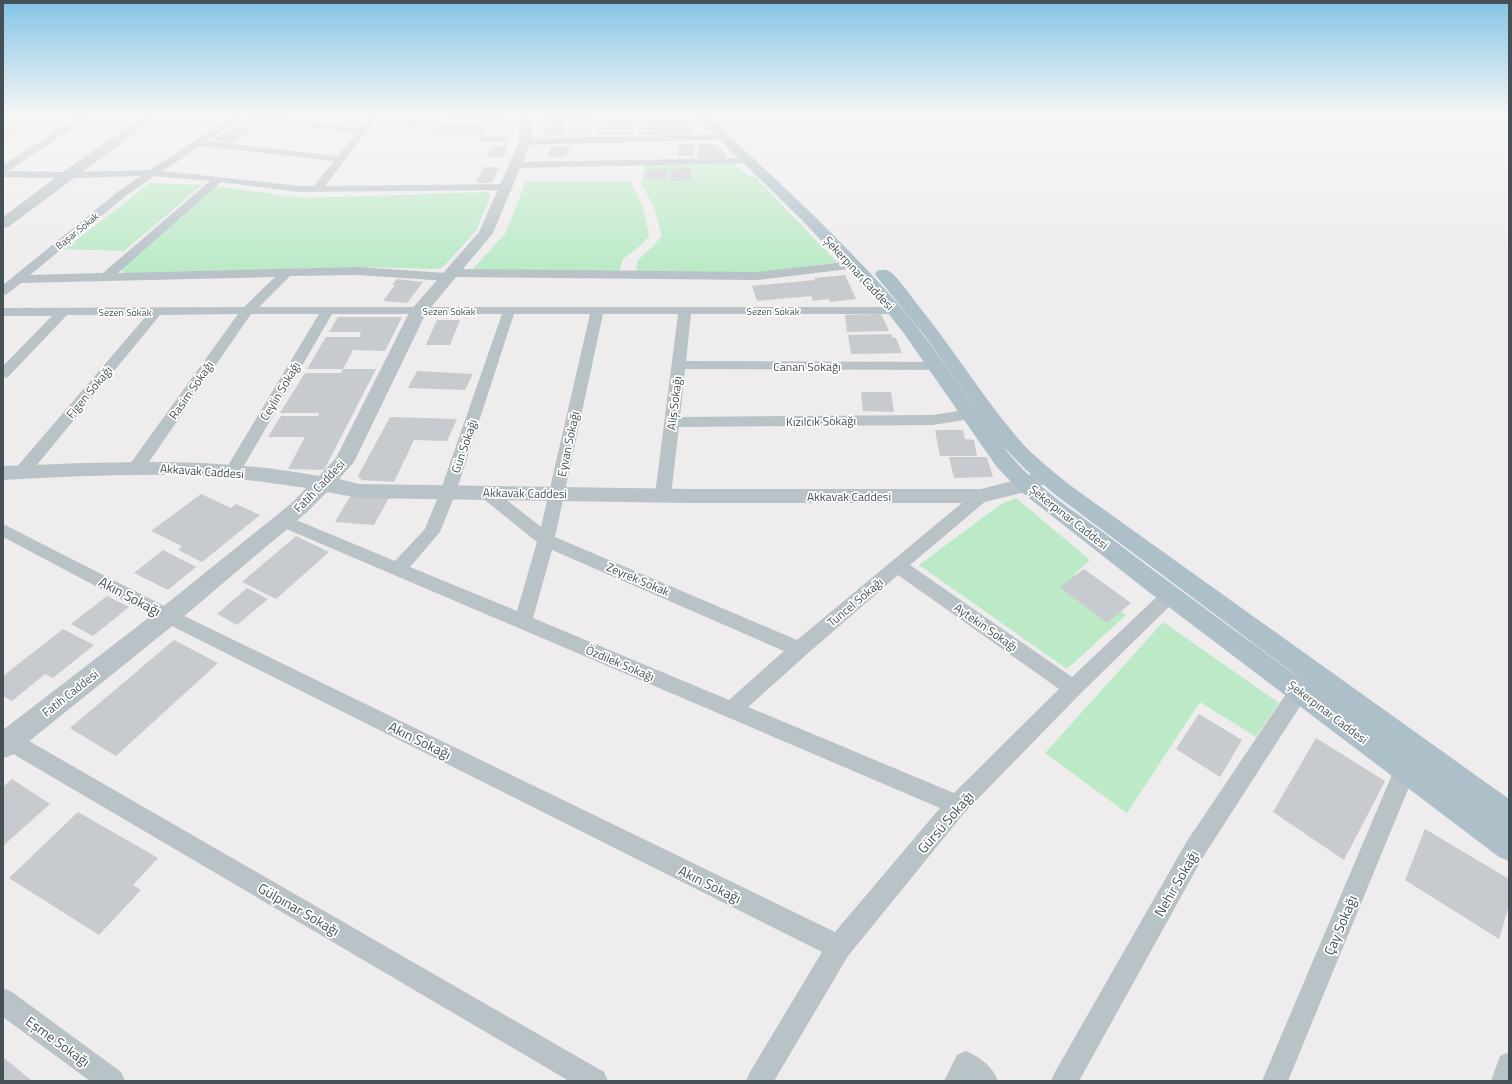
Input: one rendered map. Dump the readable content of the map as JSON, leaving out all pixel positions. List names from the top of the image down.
{
  "streets": {
    "main road": ["Şekerpınar Caddesi"],
    "street": [
      "Başar Sokak",
      "Sezen Sokak",
      "Canan Sokağı",
      "Rasim Sokağı",
      "Ceylin Sokağı",
      "Figen Sokağı",
      "Aliş Sokağı",
      "Kızılcık Sokağı",
      "Eyvan Sokağı",
      "Gün Sokağı",
      "Akkavak Caddesi",
      "Fatih Caddesi",
      "Zeyrek Sokak",
      "Akın Sokağı",
      "Tuncel Sokağı",
      "Aytekin Sokağı",
      "Özdilek Sokağı",
      "Gürsü Sokağı",
      "Nehir Sokağı",
      "Gülpınar Sokağı",
      "Çay Sokağı",
      "Eşme Sokağı"
    ]
  },
  "crossings": [
    ["Şekerpınar Caddesi", "Sezen Sokak"],
    ["Şekerpınar Caddesi", "Canan Sokağı"],
    ["Şekerpınar Caddesi", "Kızılcık Sokağı"],
    ["Şekerpınar Caddesi", "Akkavak Caddesi"],
    ["Şekerpınar Caddesi", "Gürsü Sokağı"],
    ["Şekerpınar Caddesi", "Nehir Sokağı"],
    ["Şekerpınar Caddesi", "Çay Sokağı"],
    ["Sezen Sokak", "Rasim Sokağı"],
    ["Sezen Sokak", "Ceylin Sokağı"],
    ["Sezen Sokak", "Figen Sokağı"],
    ["Sezen Sokak", "Aliş Sokağı"],
    ["Sezen Sokak", "Eyvan Sokağı"],
    ["Sezen Sokak", "Gün Sokağı"],
    ["Sezen Sokak", "Fatih Caddesi"],
    ["Canan Sokağı", "Aliş Sokağı"],
    ["Rasim Sokağı", "Akkavak Caddesi"],
    ["Ceylin Sokağı", "Akkavak Caddesi"],
    ["Figen Sokağı", "Akkavak Caddesi"],
    ["Aliş Sokağı", "Kızılcık Sokağı"],
    ["Aliş Sokağı", "Akkavak Caddesi"],
    ["Eyvan Sokağı", "Akkavak Caddesi"],
    ["Eyvan Sokağı", "Zeyrek Sokak"],
    ["Eyvan Sokağı", "Özdilek Sokağı"],
    ["Gün Sokağı", "Akkavak Caddesi"],
    ["Gün Sokağı", "Özdilek Sokağı"],
    ["Akkavak Caddesi", "Fatih Caddesi"],
    ["Akkavak Caddesi", "Zeyrek Sokak"],
    ["Akkavak Caddesi", "Tuncel Sokağı"],
    ["Fatih Caddesi", "Akın Sokağı"],
    ["Fatih Caddesi", "Özdilek Sokağı"],
    ["Fatih Caddesi", "Gülpınar Sokağı"],
    ["Zeyrek Sokak", "Tuncel Sokağı"],
    ["Akın Sokağı", "Gürsü Sokağı"],
    ["Tuncel Sokağı", "Aytekin Sokağı"],
    ["Tuncel Sokağı", "Özdilek Sokağı"],
    ["Aytekin Sokağı", "Gürsü Sokağı"],
    ["Özdilek Sokağı", "Gürsü Sokağı"]
  ]
}
